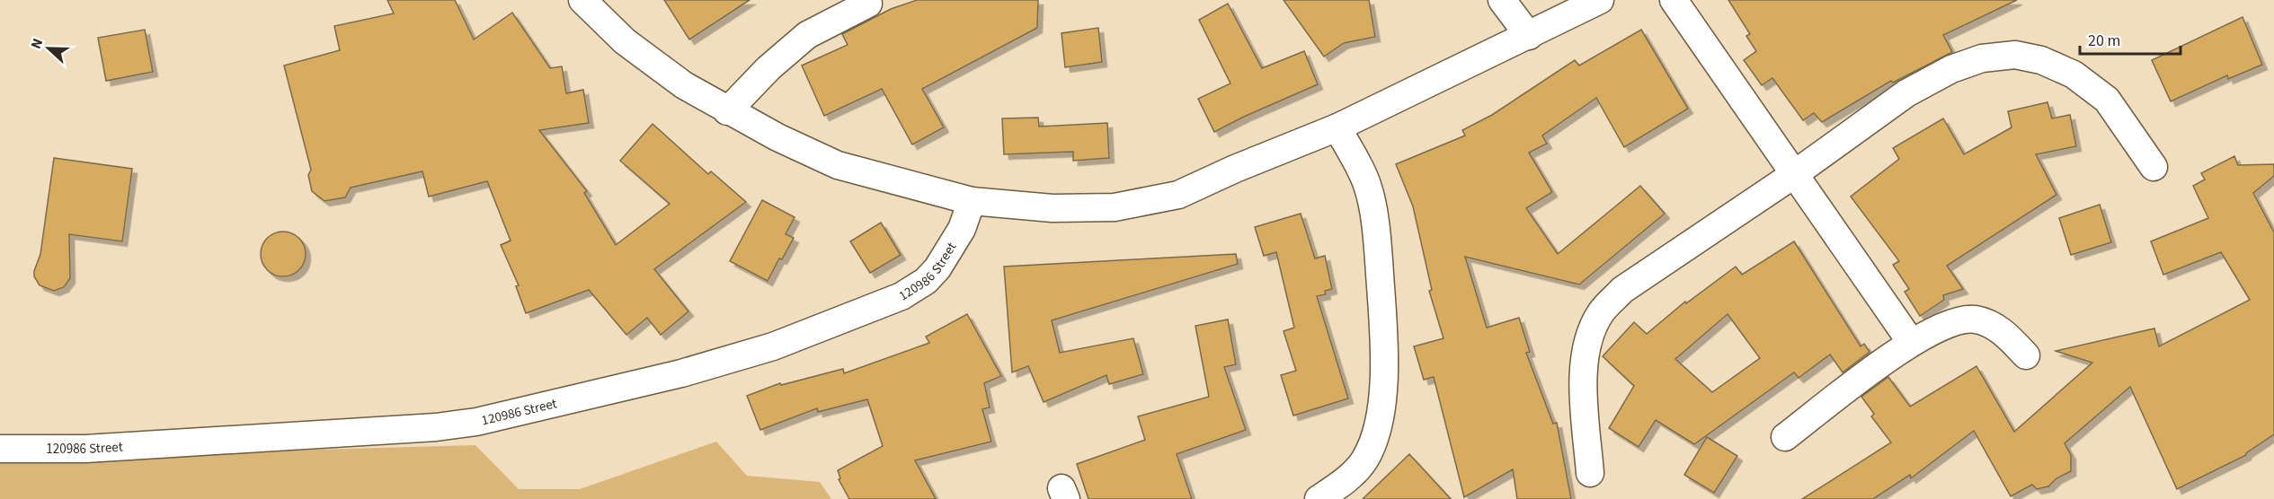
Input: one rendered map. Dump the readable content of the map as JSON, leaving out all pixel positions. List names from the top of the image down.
{
  "streets": {
    "street": ["120986 Street"]
  },
  "scale_bar": "20 m",
  "north": "left"
}
